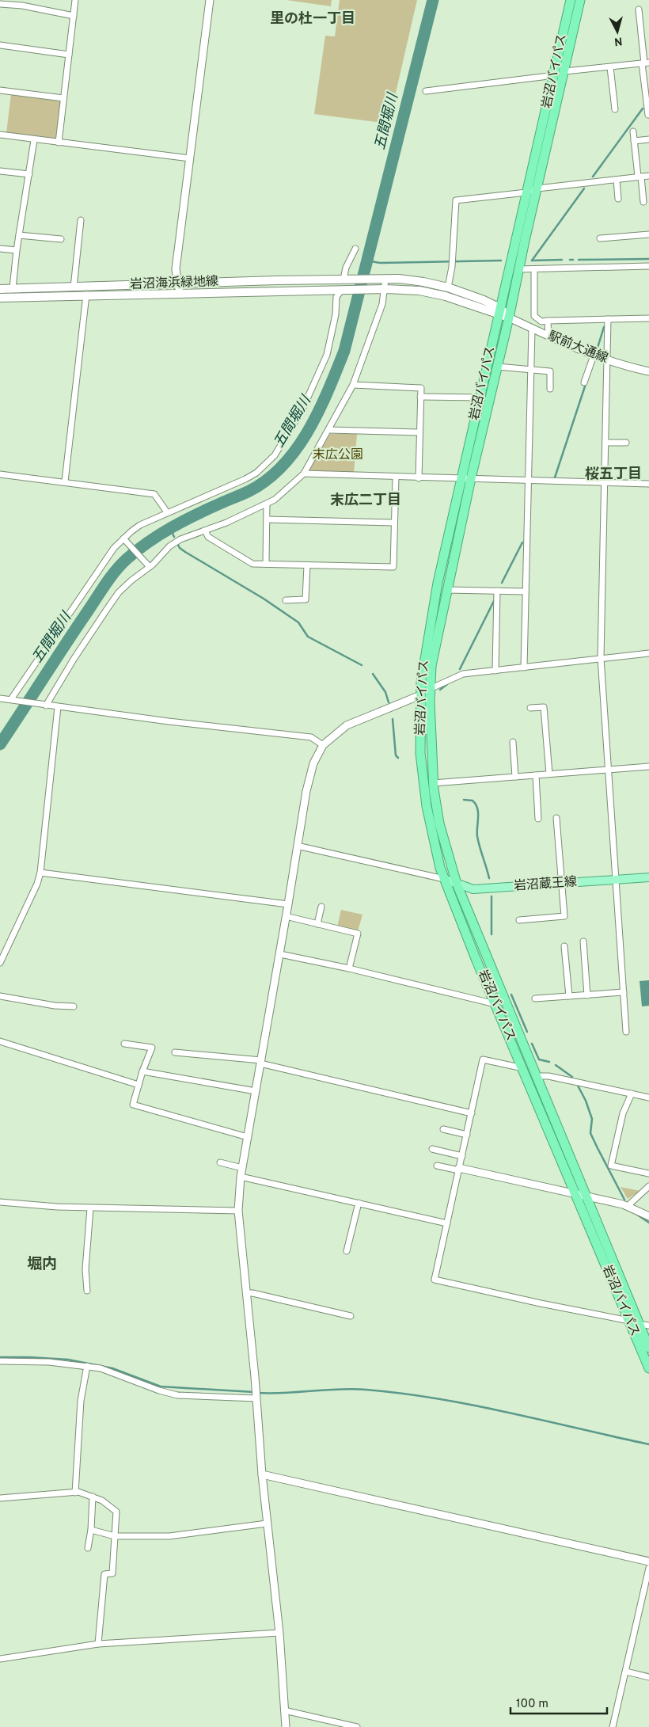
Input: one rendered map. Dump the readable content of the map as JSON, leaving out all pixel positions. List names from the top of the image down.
{
  "streets": {
    "highway": ["岩沼バイパス"],
    "main road": ["岩沼海浜緑地線", "岩沼蔵王線"],
    "street": ["駅前大通線"]
  },
  "crossings": [
    ["岩沼バイパス", "駅前大通線"],
    ["岩沼バイパス", "岩沼蔵王線"]
  ],
  "districts": [
    "里の杜一丁目",
    "桜五丁目",
    "末広二丁目",
    "堀内"
  ],
  "water": ["五間堀川"],
  "parks": ["末広公園"],
  "scale_bar": "100 m",
  "north": "bottom"
}
